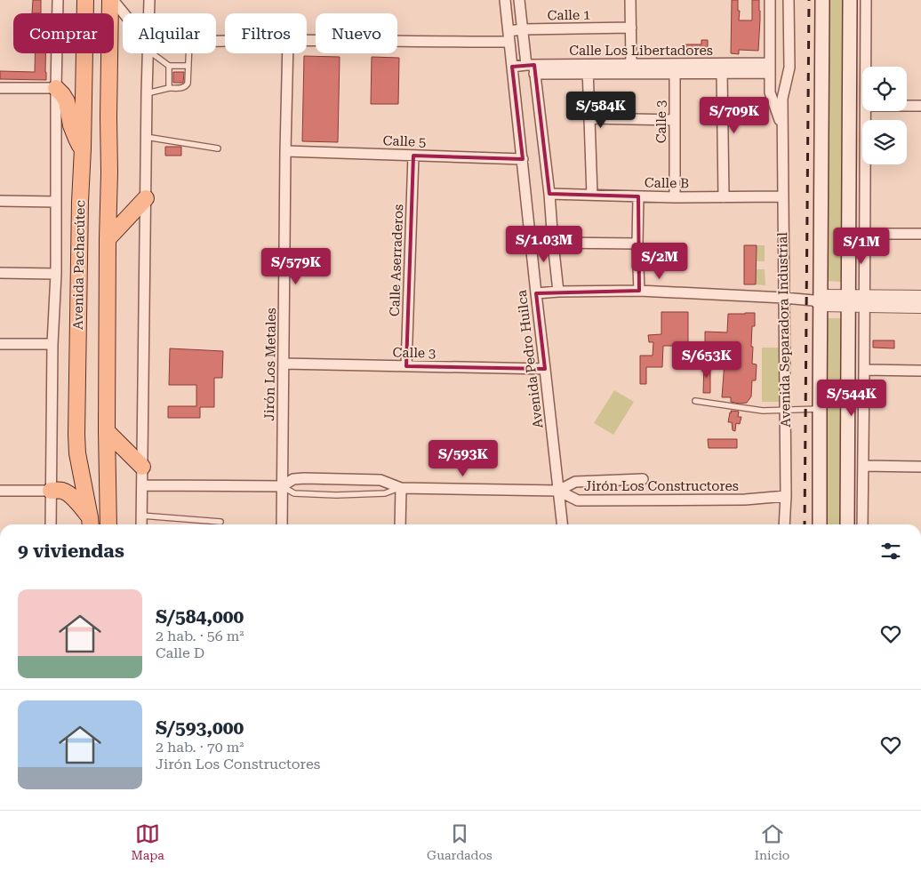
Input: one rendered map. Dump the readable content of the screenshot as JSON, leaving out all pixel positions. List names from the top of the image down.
{
  "streets": {
    "main road": ["Avenida Pachacútec"],
    "street": [
      "Calle 1",
      "Calle Los Libertadores",
      "Calle 3",
      "Calle 5",
      "Calle B",
      "Calle Aserraderos",
      "Avenida Separadora Industrial",
      "Avenida Pedro Huilca",
      "Jirón Los Metales",
      "Jirón Los Constructores"
    ]
  },
  "crossings": [
    ["Calle 1", "Avenida Pedro Huilca"],
    ["Calle Los Libertadores", "Calle 3"],
    ["Calle Los Libertadores", "Avenida Separadora Industrial"],
    ["Calle Los Libertadores", "Avenida Pedro Huilca"],
    ["Calle 3", "Calle B"],
    ["Calle 3", "Calle Aserraderos"],
    ["Calle 3", "Avenida Pedro Huilca"],
    ["Calle 3", "Jirón Los Metales"],
    ["Calle 5", "Calle Aserraderos"],
    ["Calle 5", "Avenida Pedro Huilca"],
    ["Calle 5", "Jirón Los Metales"],
    ["Calle B", "Avenida Separadora Industrial"],
    ["Avenida Separadora Industrial", "Jirón Los Constructores"],
    ["Avenida Pedro Huilca", "Jirón Los Constructores"],
    ["Jirón Los Metales", "Jirón Los Constructores"]
  ],
  "page": {
    "chip": [
      "Comprar",
      "Alquilar",
      "Filtros",
      "Nuevo"
    ],
    "price": [
      "S/584K",
      "S/709K",
      "S/1.03M",
      "S/1M",
      "S/2M",
      "S/579K",
      "S/653K",
      "S/544K",
      "S/593K"
    ],
    "heading": "9 viviendas",
    "list": [
      {
        "name": "S/584,000",
        "note": "2 hab. · 56 m² · Calle D"
      },
      {
        "name": "S/593,000",
        "note": "2 hab. · 70 m² · Jirón Los Constructores"
      }
    ],
    "tabs": ["Mapa", "Guardados", "Inicio"]
  }
}
